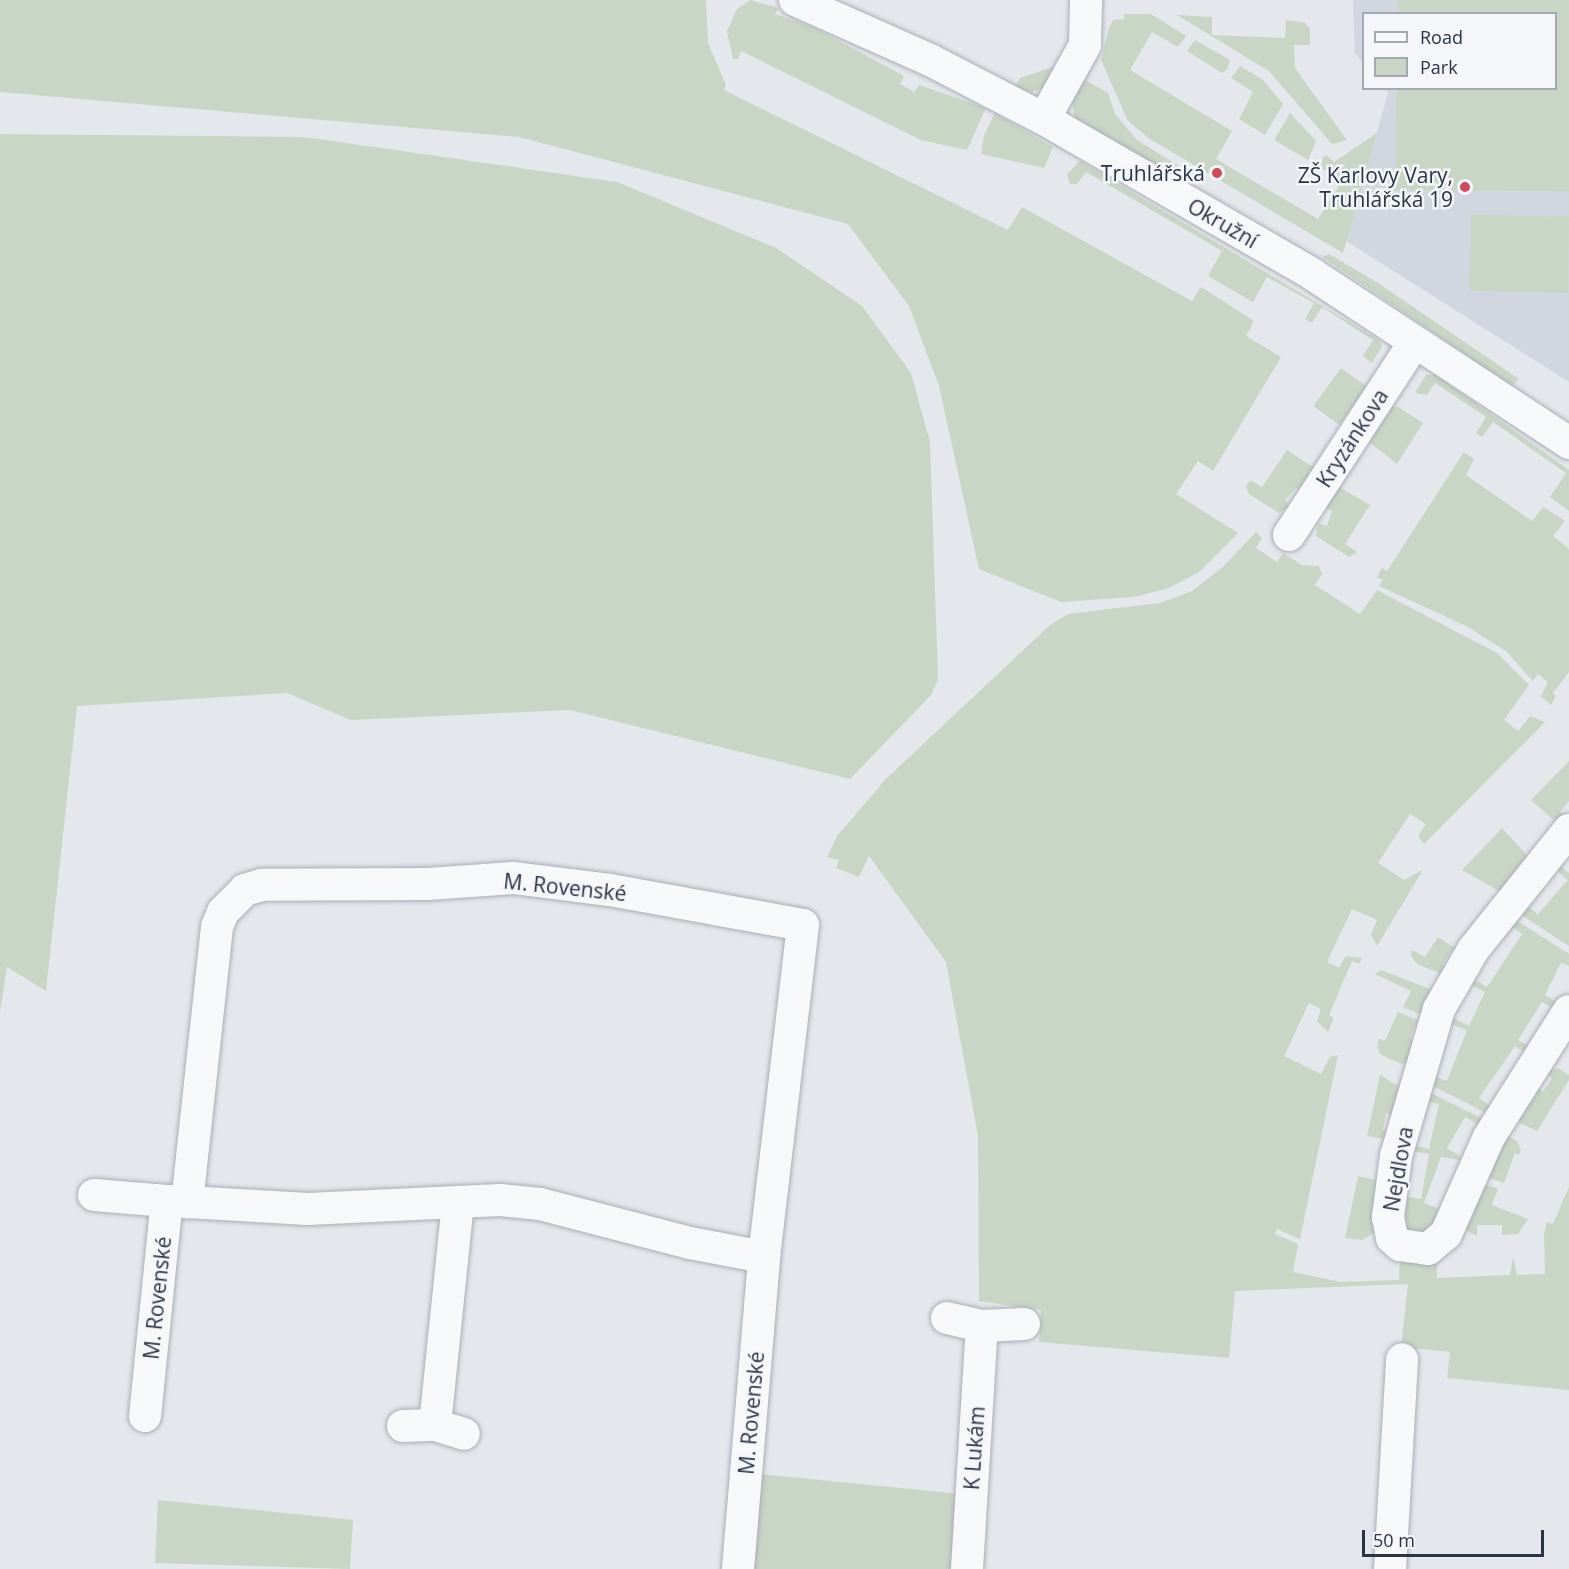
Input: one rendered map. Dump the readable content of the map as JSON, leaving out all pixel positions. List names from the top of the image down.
{
  "streets": {
    "street": [
      "Okružní",
      "Kryzánkova",
      "M. Rovenské",
      "Nejdlova",
      "K Lukám"
    ]
  },
  "crossings": [
    ["Okružní", "Kryzánkova"]
  ],
  "places": ["Truhlářská", "ZŠ Karlovy Vary, Truhlářská 19"],
  "legend": ["Road", "Park"],
  "scale_bar": "50 m"
}
